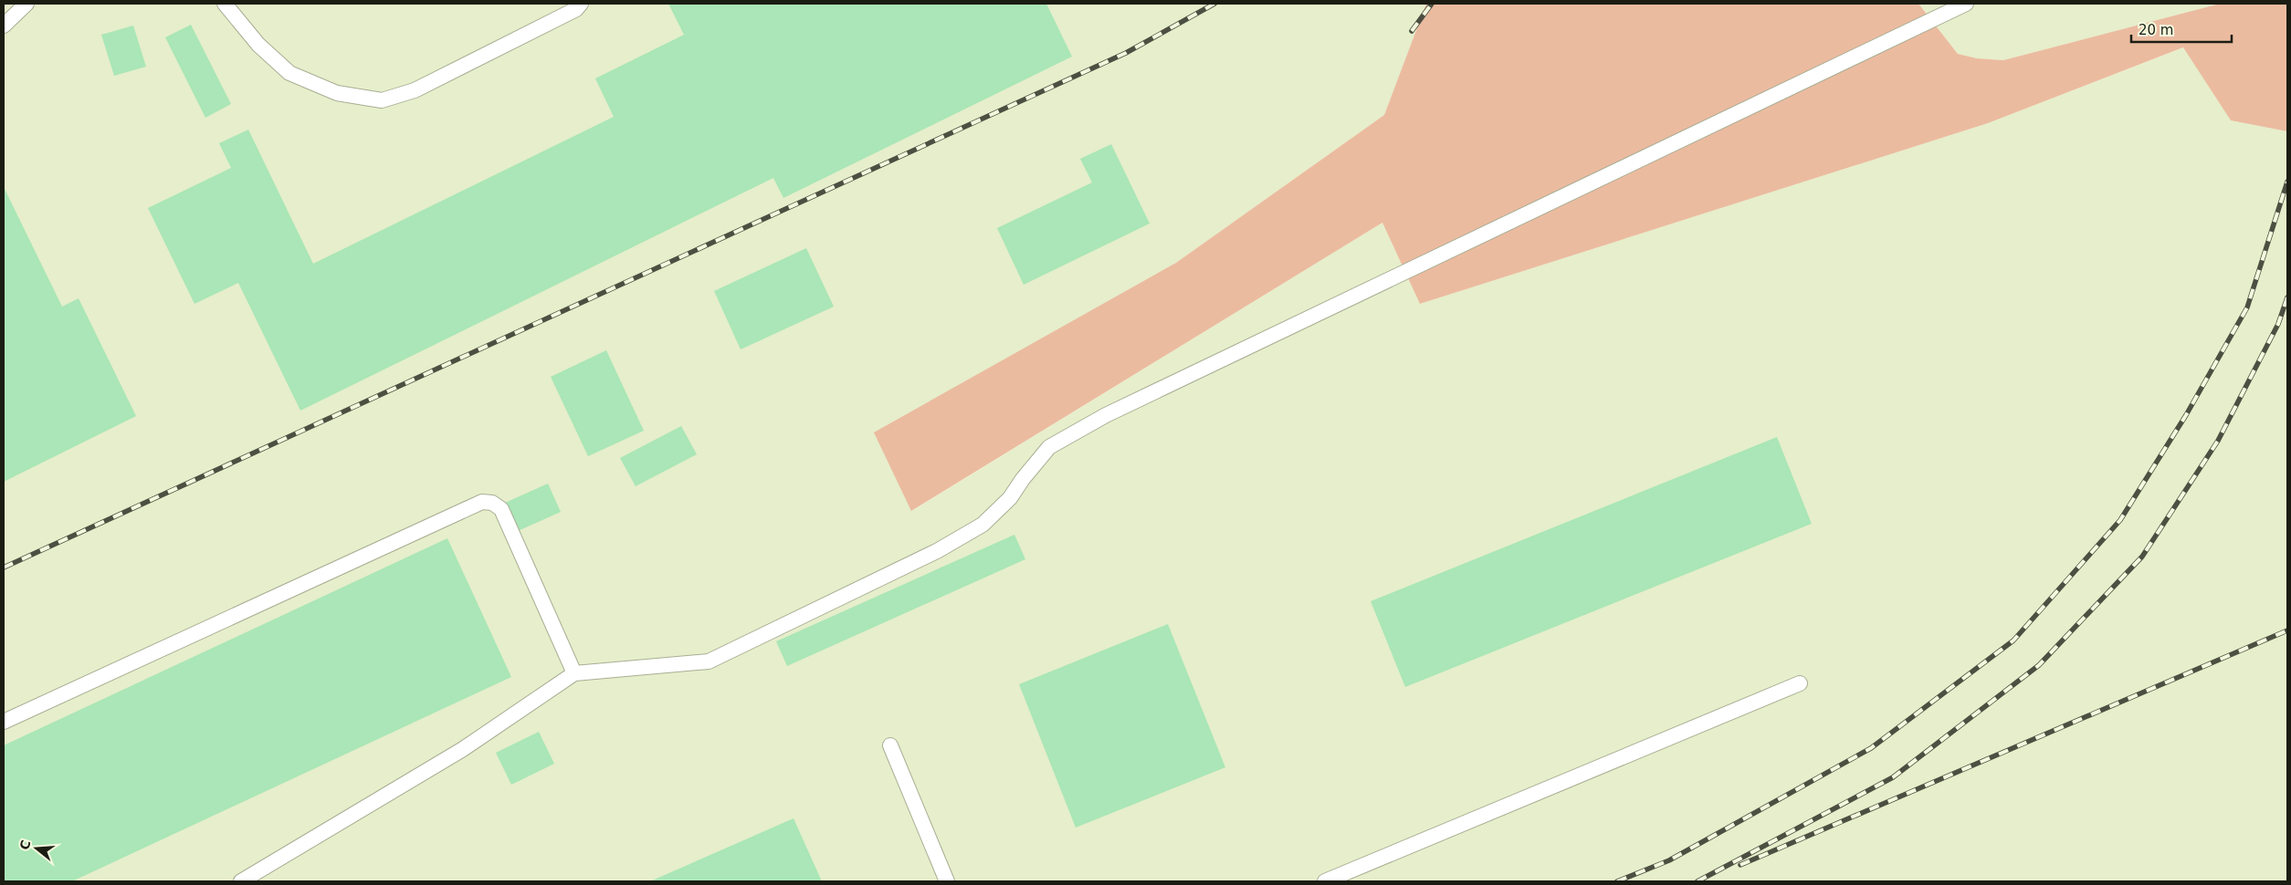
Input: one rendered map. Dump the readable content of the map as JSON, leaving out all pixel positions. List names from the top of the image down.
{
  "scale_bar": "20 m",
  "north": "left"
}
